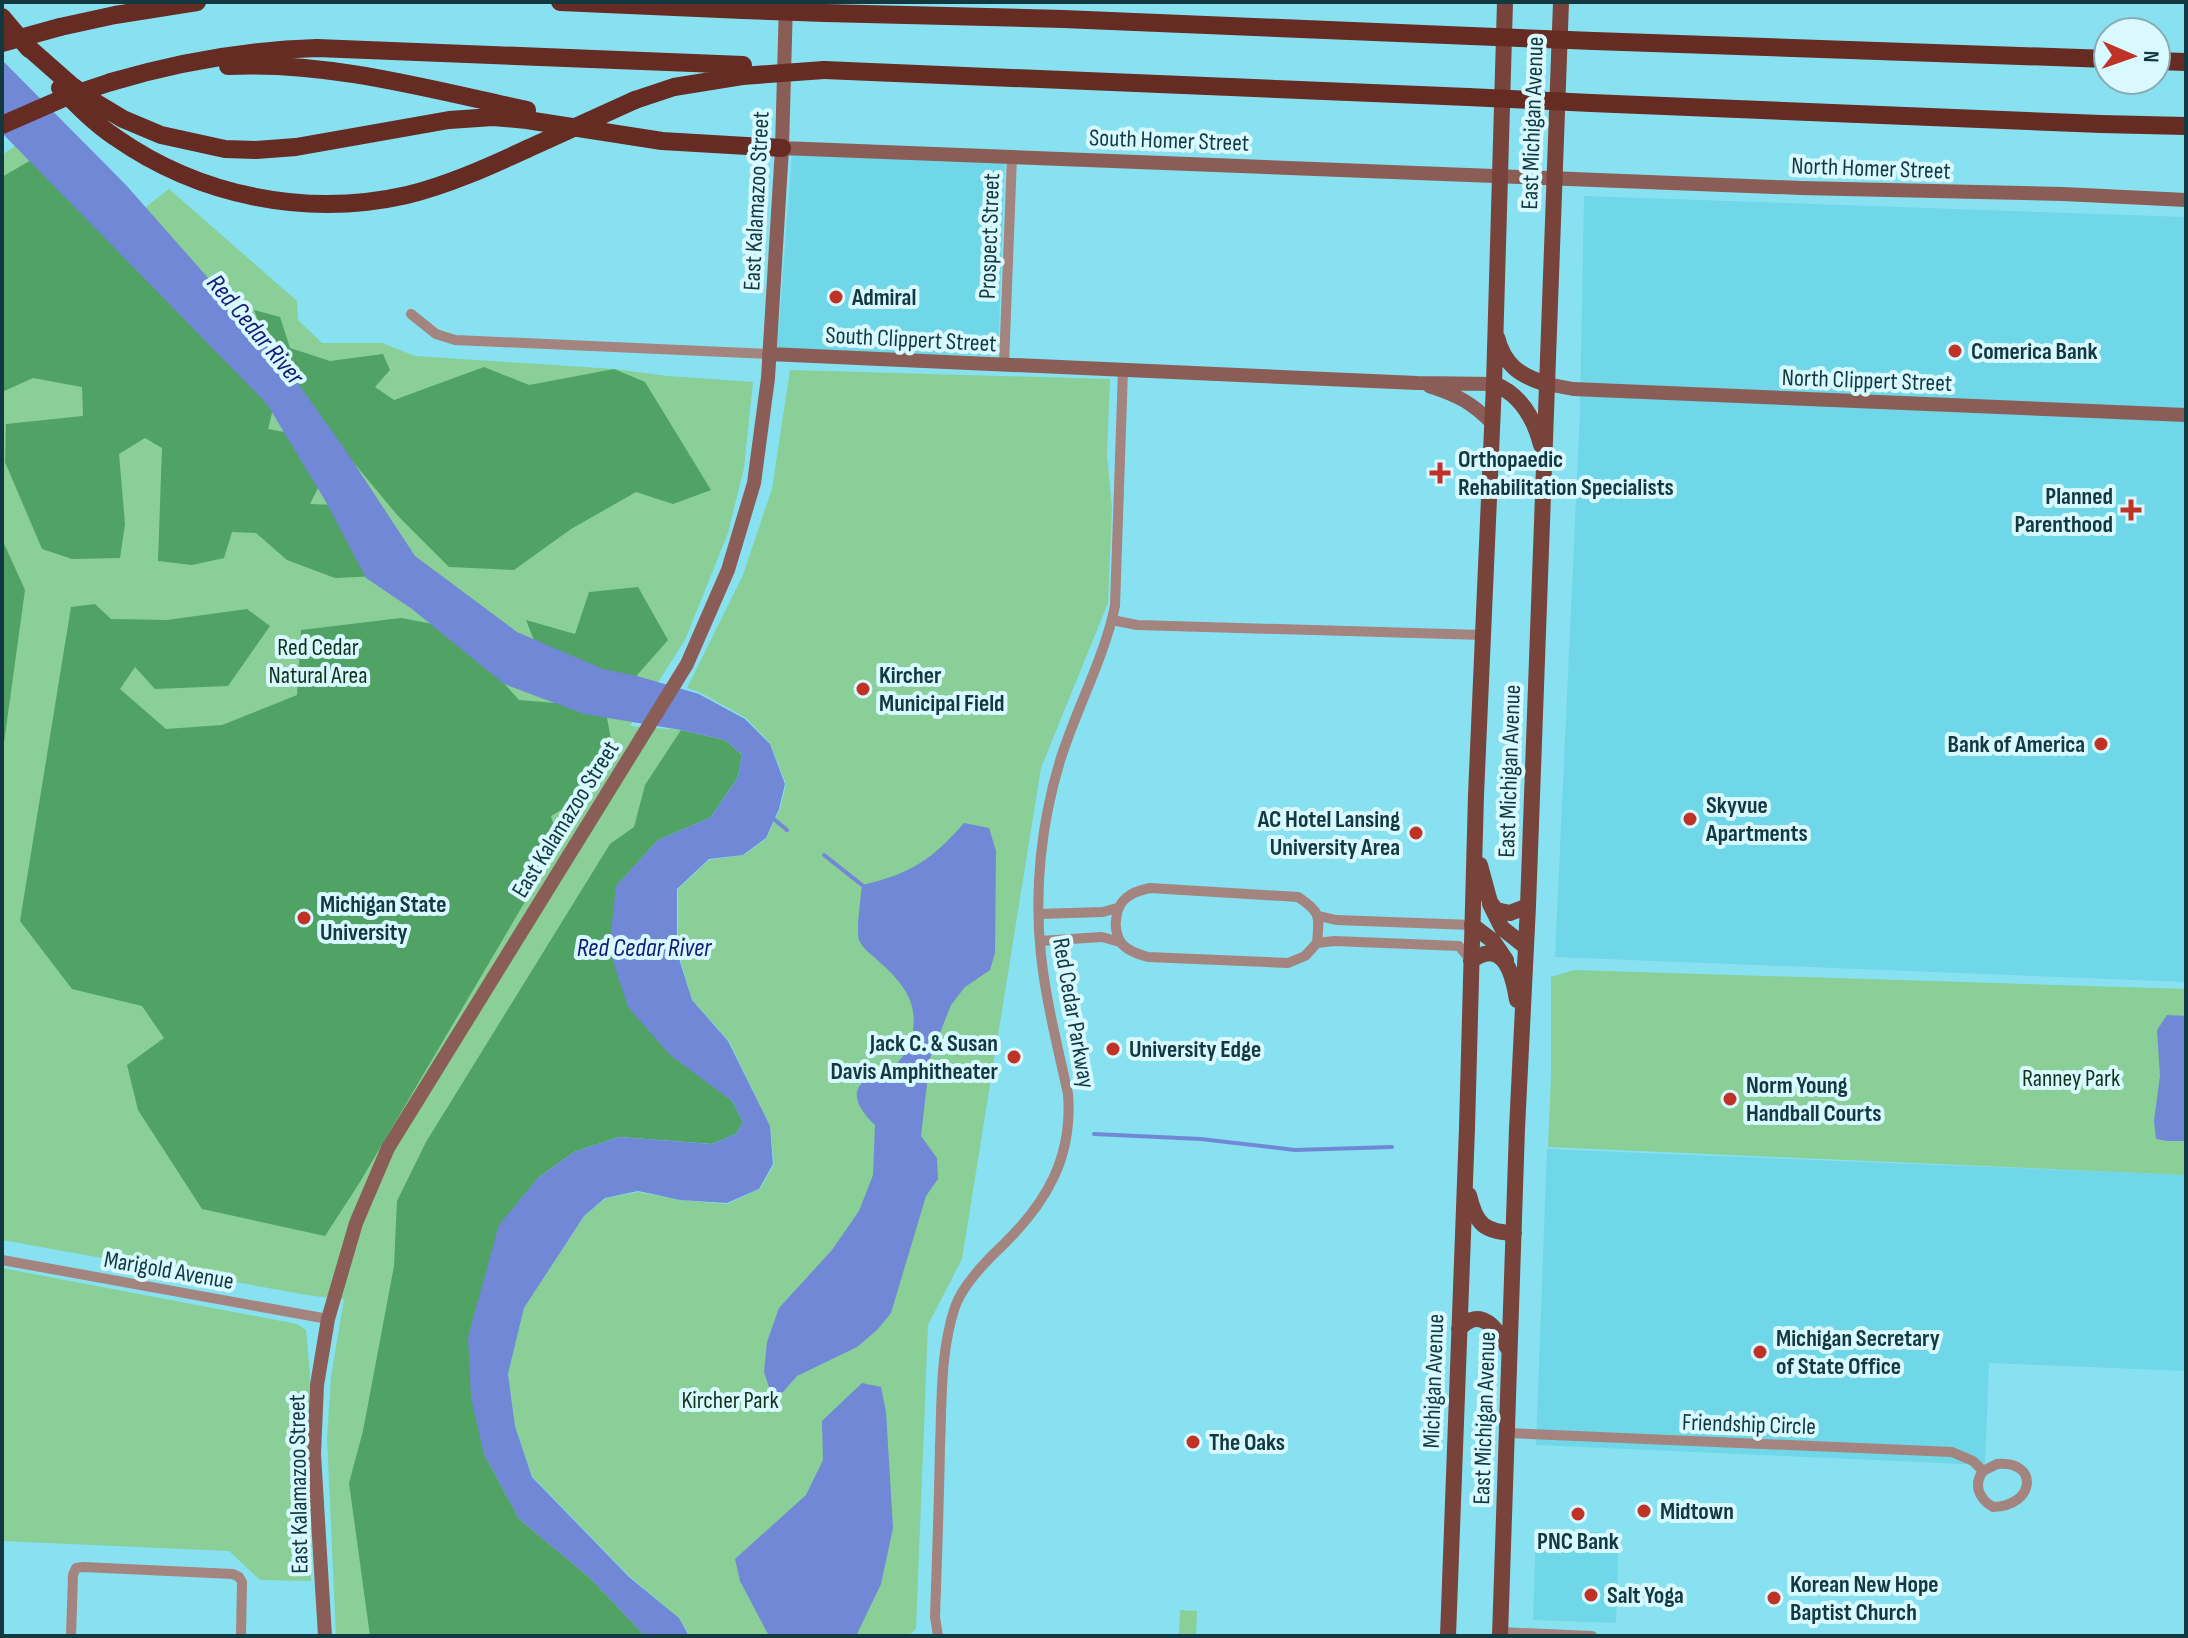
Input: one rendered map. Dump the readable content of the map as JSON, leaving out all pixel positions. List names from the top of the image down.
{
  "streets": {
    "main road": ["East Michigan Avenue", "Michigan Avenue"],
    "street": [
      "South Homer Street",
      "North Homer Street",
      "East Kalamazoo Street",
      "Prospect Street",
      "South Clippert Street",
      "North Clippert Street",
      "Red Cedar Parkway",
      "Marigold Avenue",
      "Friendship Circle"
    ]
  },
  "crossings": [
    ["East Michigan Avenue", "South Homer Street"],
    ["East Michigan Avenue", "North Homer Street"],
    ["East Michigan Avenue", "South Clippert Street"],
    ["East Michigan Avenue", "North Clippert Street"],
    ["East Michigan Avenue", "Michigan Avenue"],
    ["East Michigan Avenue", "Friendship Circle"],
    ["South Homer Street", "North Homer Street"],
    ["South Homer Street", "East Kalamazoo Street"],
    ["South Homer Street", "Prospect Street"],
    ["East Kalamazoo Street", "South Clippert Street"],
    ["East Kalamazoo Street", "Marigold Avenue"],
    ["Prospect Street", "South Clippert Street"],
    ["South Clippert Street", "Red Cedar Parkway"]
  ],
  "water": ["Red Cedar River"],
  "parks": ["Red Cedar Natural Area", "Ranney Park", "Kircher Park"],
  "places": {
    "other": [
      "Admiral",
      "Comerica Bank",
      "Kircher Municipal Field",
      "Bank of America",
      "Skyvue Apartments",
      "AC Hotel Lansing University Area",
      "Michigan State University",
      "University Edge",
      "Jack C. & Susan Davis Amphitheater",
      "Norm Young Handball Courts",
      "Michigan Secretary of State Office",
      "The Oaks",
      "Midtown",
      "PNC Bank",
      "Salt Yoga",
      "Korean New Hope Baptist Church"
    ],
    "health": ["Orthopaedic Rehabilitation Specialists", "Planned Parenthood"]
  },
  "north": "right"
}
